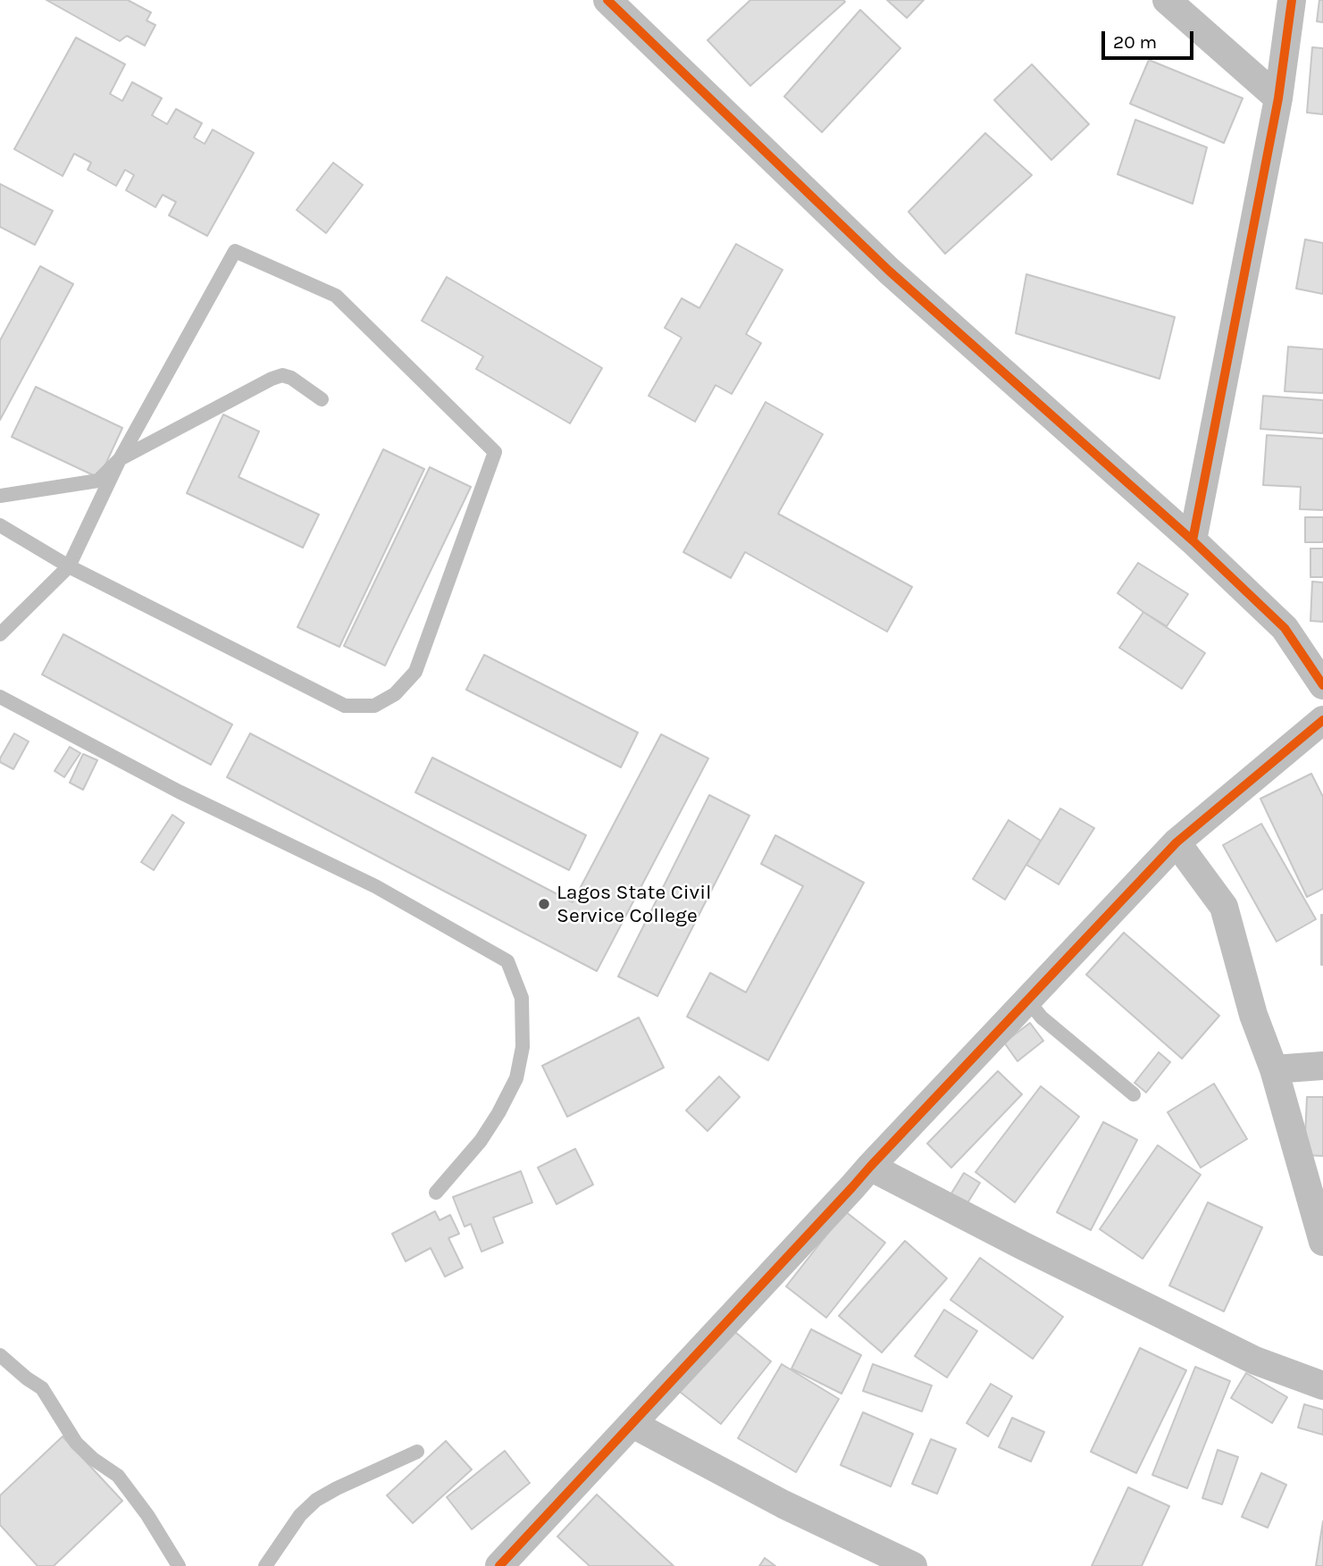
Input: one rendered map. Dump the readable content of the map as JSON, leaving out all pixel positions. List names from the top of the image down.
{
  "places": ["Lagos State Civil Service College"],
  "scale_bar": "20 m"
}
